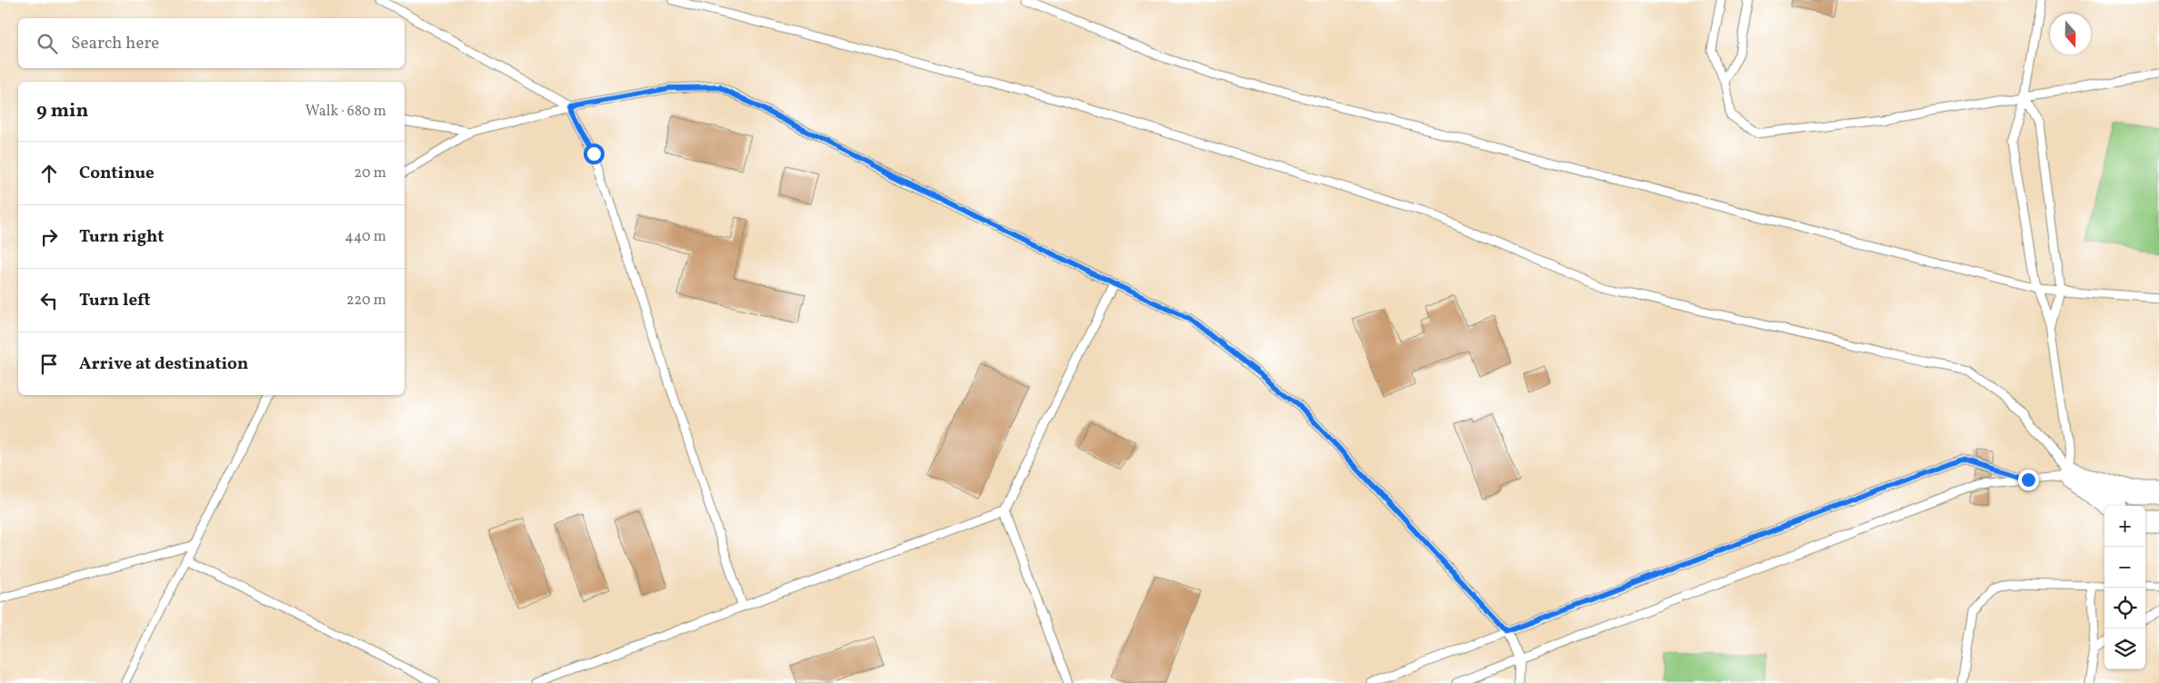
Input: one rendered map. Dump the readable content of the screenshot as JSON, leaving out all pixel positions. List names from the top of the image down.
{
  "north": "bottom",
  "page": {
    "search": "Search here",
    "heading": ["9 min", "Walk · 680 m"],
    "list": [
      ["Continue", "20 m"],
      ["Turn right", "440 m"],
      ["Turn left", "220 m"],
      "Arrive at destination"
    ],
    "map_buttons": ["+", "−"]
  }
}
